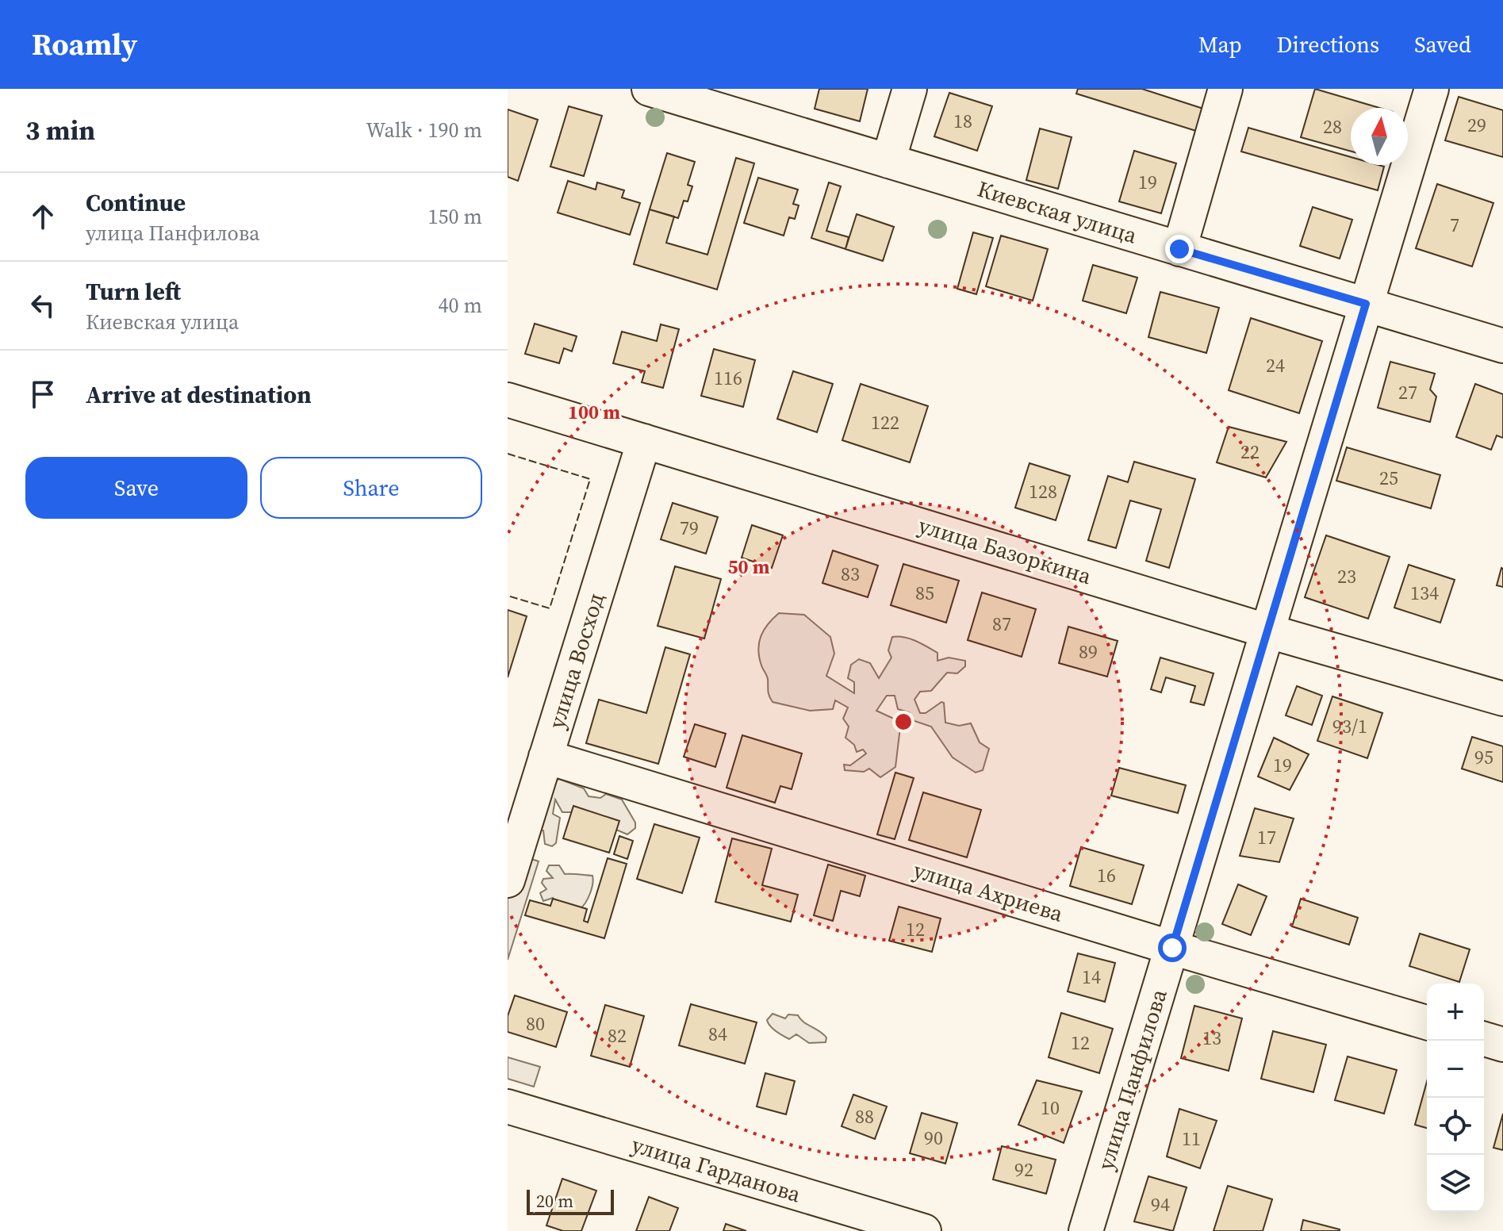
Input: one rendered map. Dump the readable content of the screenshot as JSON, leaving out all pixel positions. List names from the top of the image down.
{
  "streets": {
    "street": [
      "Киевская улица",
      "улица Базоркина",
      "улица Восход",
      "улица Ахриева",
      "улица Панфилова",
      "улица Гарданова"
    ]
  },
  "crossings": [
    ["Киевская улица", "улица Панфилова"],
    ["улица Базоркина", "улица Восход"],
    ["улица Базоркина", "улица Панфилова"],
    ["улица Восход", "улица Ахриева"],
    ["улица Ахриева", "улица Панфилова"]
  ],
  "house_numbers": [
    "18",
    "29",
    "28",
    "19",
    "7",
    "24",
    "116",
    "27",
    "122",
    "22",
    "25",
    "128",
    "79",
    "83",
    "23",
    "85",
    "134",
    "87",
    "89",
    "93/1",
    "95",
    "19",
    "17",
    "16",
    "12",
    "14",
    "80",
    "84",
    "82",
    "13",
    "12",
    "10",
    "88",
    "90",
    "11",
    "92",
    "94"
  ],
  "scale_bar": "20 m",
  "north": "top",
  "page": {
    "header": "Roamly",
    "nav": ["Map", "Directions", "Saved"],
    "heading": ["3 min", "Walk · 190 m"],
    "list": [
      ["Continue", "улица Панфилова", "150 m"],
      ["Turn left", "Киевская улица", "40 m"],
      "Arrive at destination"
    ],
    "buttons": ["Save", "Share"],
    "map_buttons": ["+", "−"],
    "scale": "20 m"
  },
  "rings": ["100 m", "50 m"]
}
